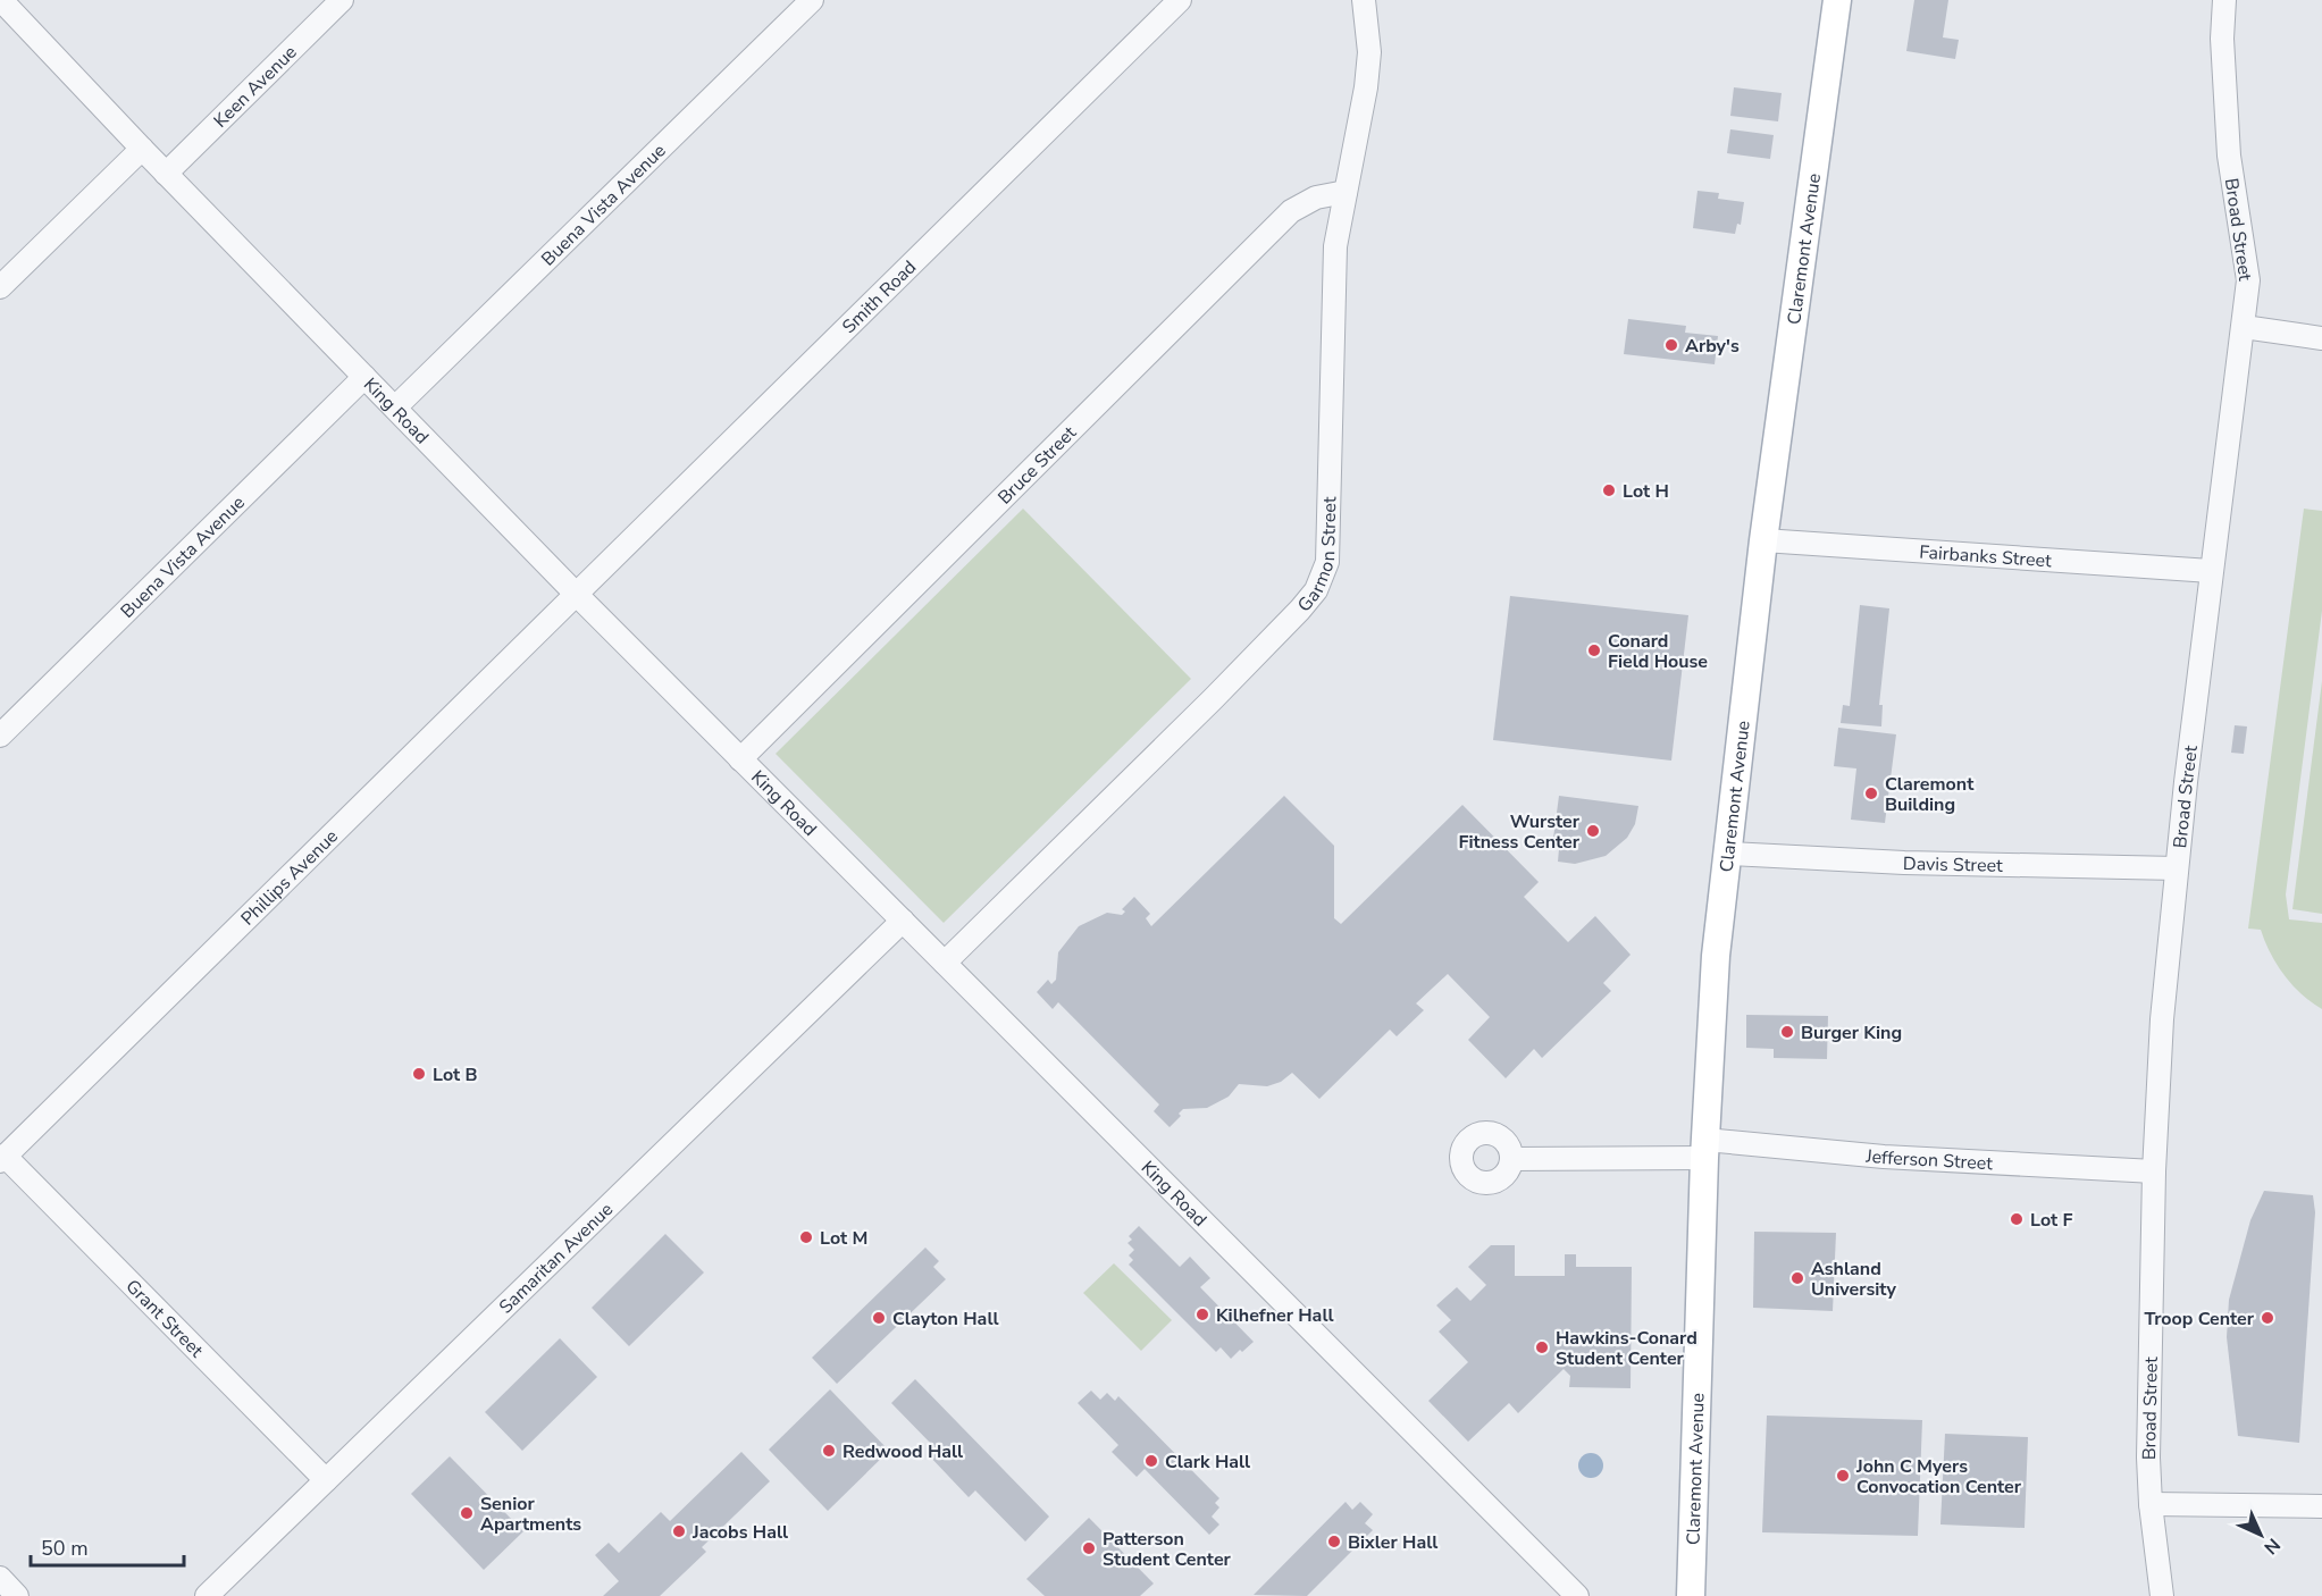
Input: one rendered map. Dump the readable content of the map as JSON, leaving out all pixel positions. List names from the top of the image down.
{
  "streets": {
    "main road": ["Claremont Avenue"],
    "street": [
      "Keen Avenue",
      "Buena Vista Avenue",
      "Broad Street",
      "Smith Road",
      "King Road",
      "Bruce Street",
      "Garmon Street",
      "Fairbanks Street",
      "Davis Street",
      "Phillips Avenue",
      "Jefferson Street",
      "Samaritan Avenue",
      "Grant Street"
    ]
  },
  "crossings": [
    ["Keen Avenue", "King Road"],
    ["Buena Vista Avenue", "King Road"],
    ["Broad Street", "Fairbanks Street"],
    ["Broad Street", "Davis Street"],
    ["Broad Street", "Jefferson Street"],
    ["Claremont Avenue", "Fairbanks Street"],
    ["Claremont Avenue", "Davis Street"],
    ["Claremont Avenue", "Jefferson Street"],
    ["Smith Road", "King Road"],
    ["Smith Road", "Phillips Avenue"],
    ["King Road", "Bruce Street"],
    ["King Road", "Garmon Street"],
    ["King Road", "Phillips Avenue"],
    ["King Road", "Samaritan Avenue"],
    ["Bruce Street", "Garmon Street"],
    ["Phillips Avenue", "Grant Street"],
    ["Samaritan Avenue", "Grant Street"]
  ],
  "places": [
    "Arby's",
    "Lot H",
    "Conard Field House",
    "Claremont Building",
    "Wurster Fitness Center",
    "Burger King",
    "Lot B",
    "Lot F",
    "Lot M",
    "Ashland University",
    "Kilhefner Hall",
    "Clayton Hall",
    "Troop Center",
    "Hawkins-Conard Student Center",
    "Redwood Hall",
    "Clark Hall",
    "John C Myers Convocation Center",
    "Senior Apartments",
    "Jacobs Hall",
    "Bixler Hall",
    "Patterson Student Center"
  ],
  "scale_bar": "50 m",
  "north": "bottom right"
}
